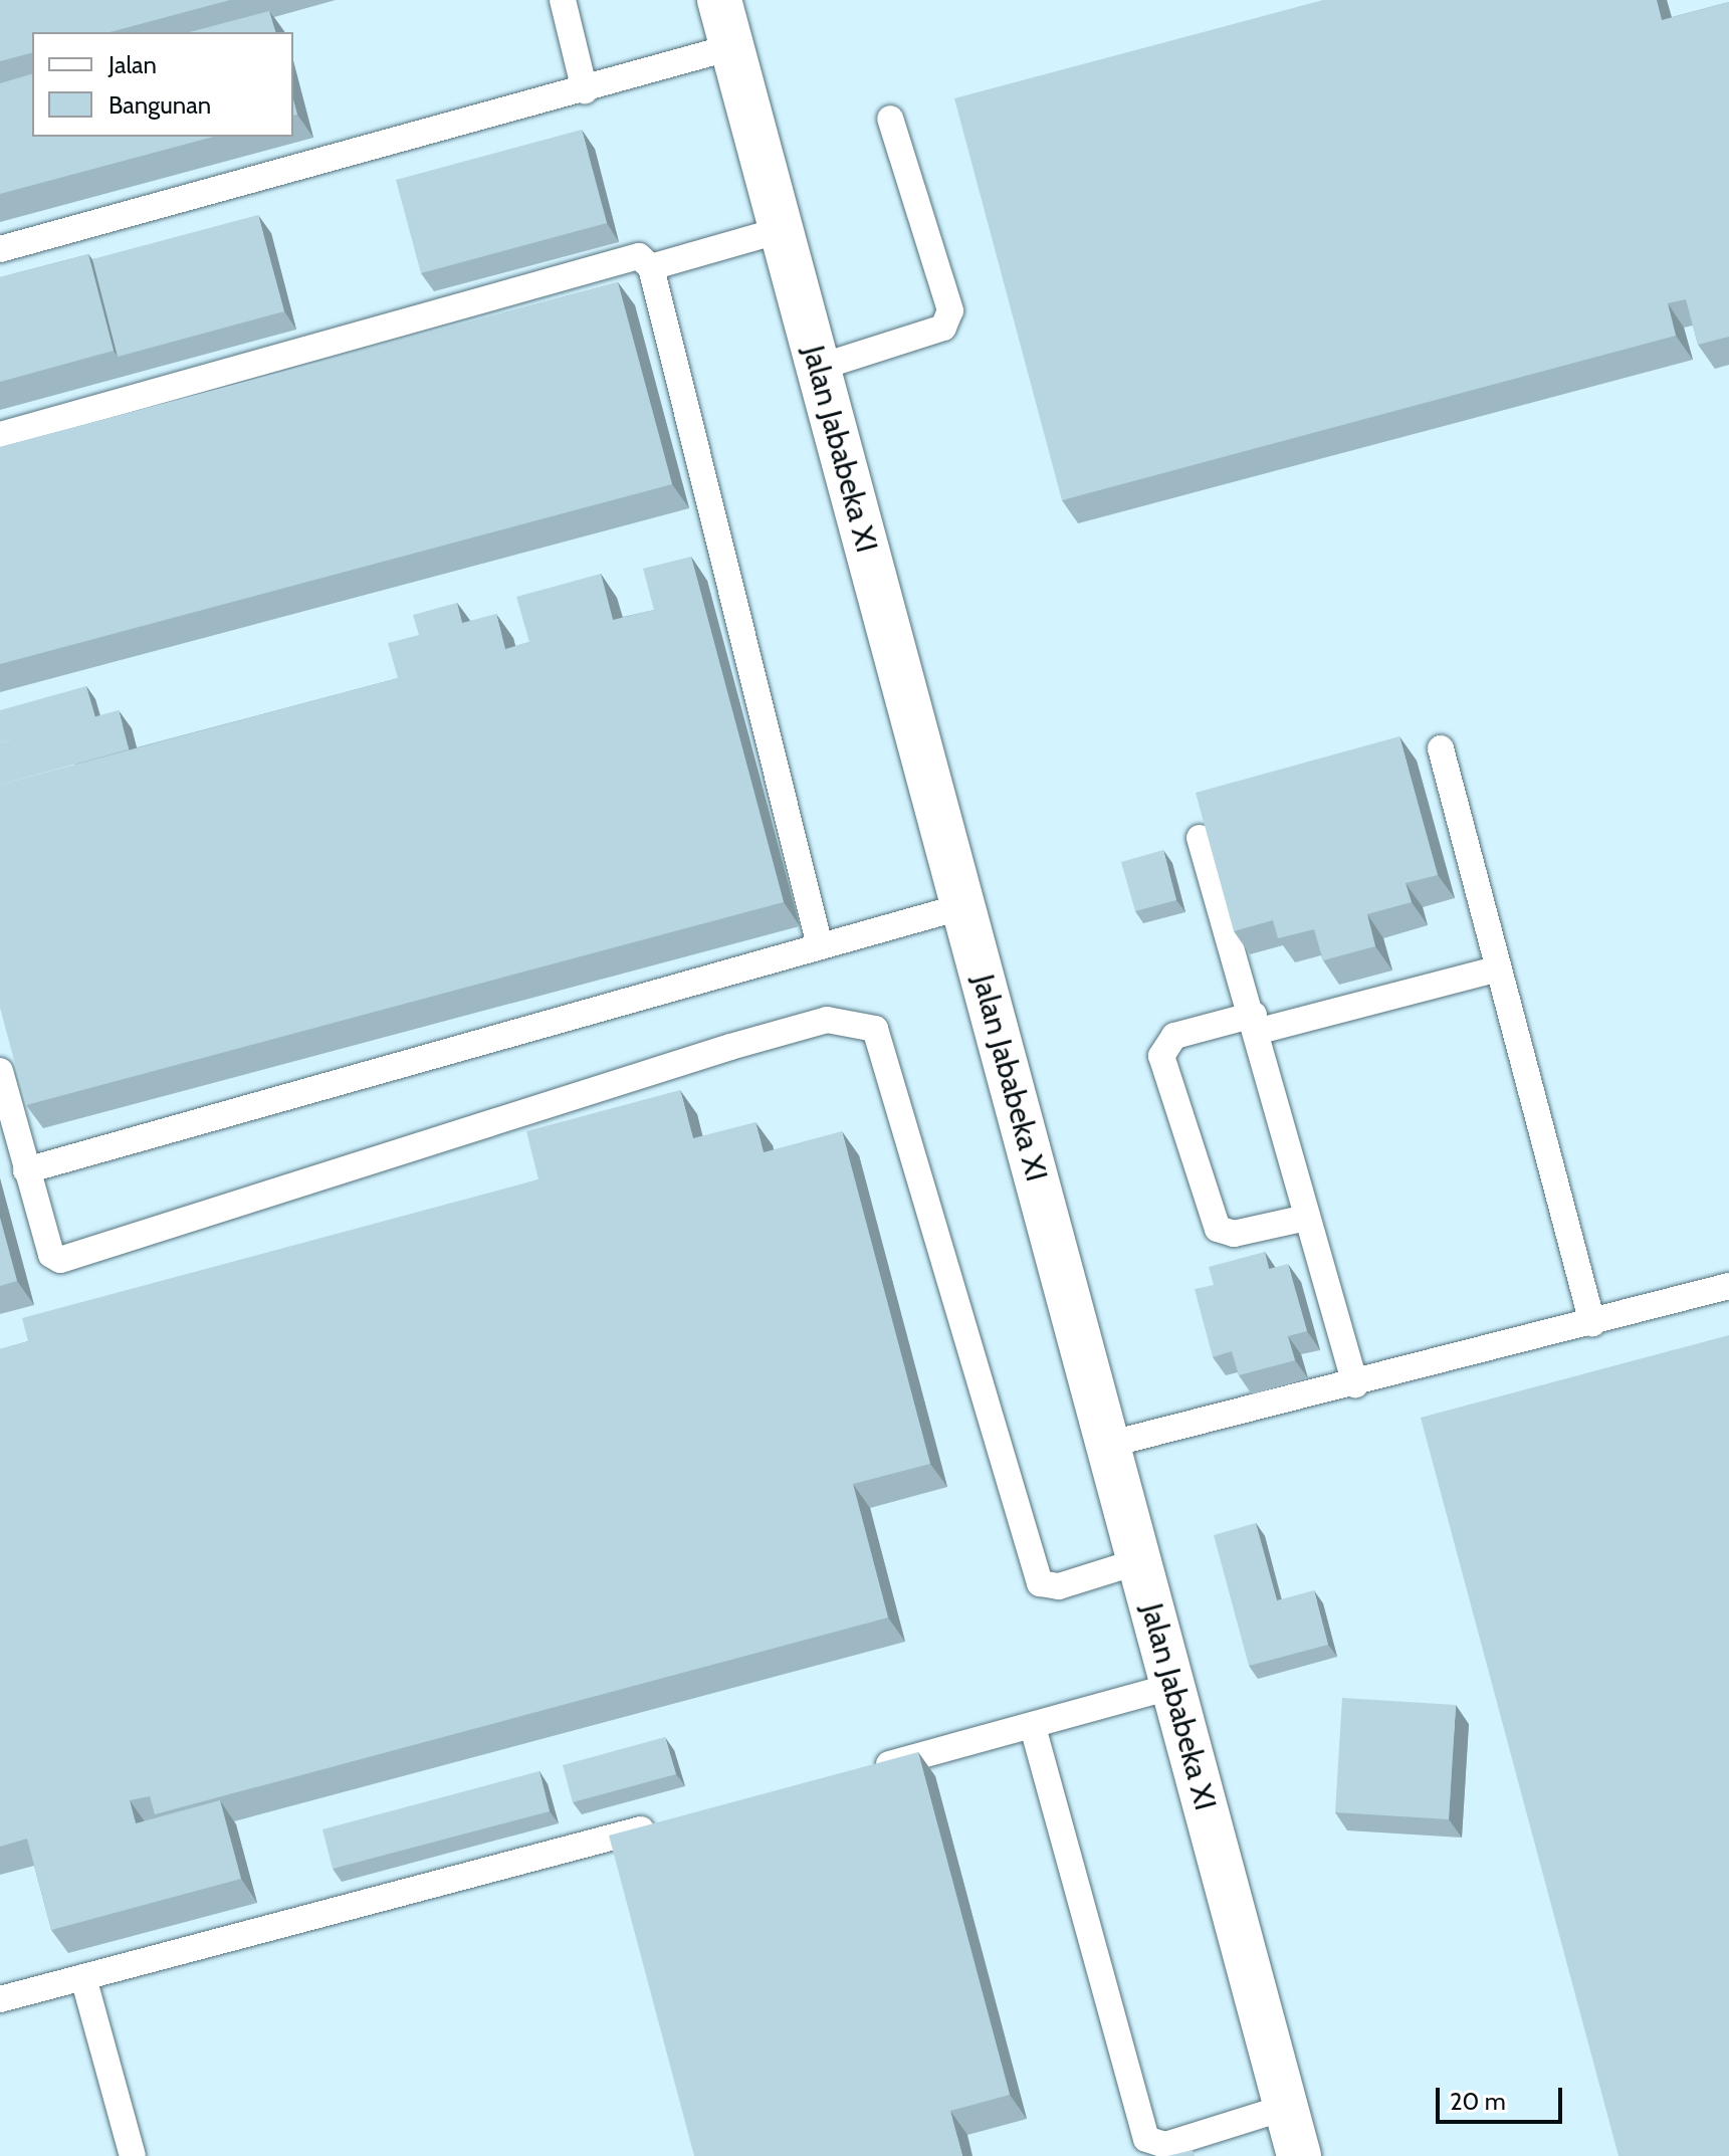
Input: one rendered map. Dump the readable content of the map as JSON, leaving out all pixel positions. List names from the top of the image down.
{
  "streets": {
    "street": ["Jalan Jababeka XI"]
  },
  "legend": ["Jalan", "Bangunan"],
  "scale_bar": "20 m"
}
